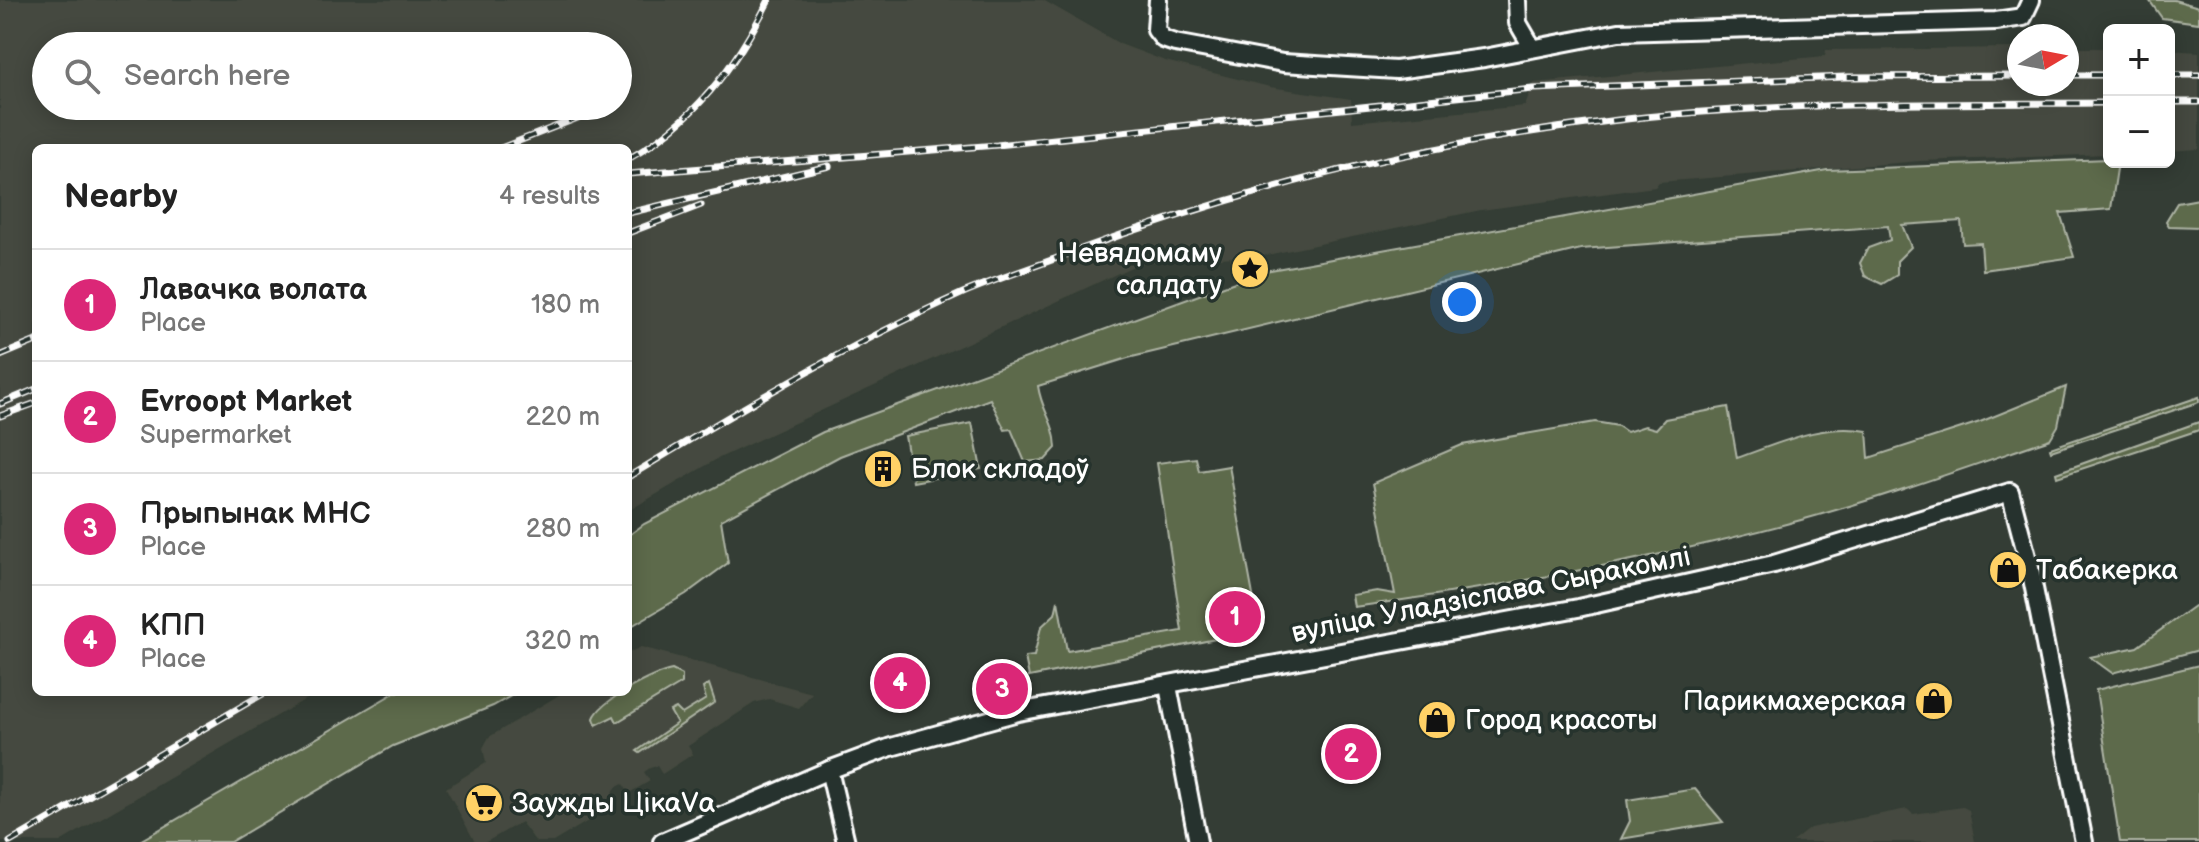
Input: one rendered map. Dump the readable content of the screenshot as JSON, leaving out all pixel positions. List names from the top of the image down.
{
  "streets": {
    "street": ["вуліца Уладзіслава Сыракомлі"]
  },
  "places": {
    "place": ["Невядомаму салдату"],
    "building": ["Блок складоў"],
    "shop": ["Табакерка", "Парикмахерская", "Город красоты"],
    "supermarket": ["Заужды ЦікаVа"]
  },
  "north": "right",
  "page": {
    "map_buttons": ["+", "−"],
    "search": "Search here",
    "heading": ["Nearby", "4 results"],
    "list": [
      {
        "mark": "1",
        "name": "Лавачка волата",
        "note": "Place",
        "value": "180 m"
      },
      {
        "mark": "2",
        "name": "Evroopt Market",
        "note": "Supermarket",
        "value": "220 m"
      },
      {
        "mark": "3",
        "name": "Прыпынак МНС",
        "note": "Place",
        "value": "280 m"
      },
      {
        "mark": "4",
        "name": "КПП",
        "note": "Place",
        "value": "320 m"
      }
    ],
    "pins": [
      "1",
      "4",
      "3",
      "2"
    ]
  }
}
